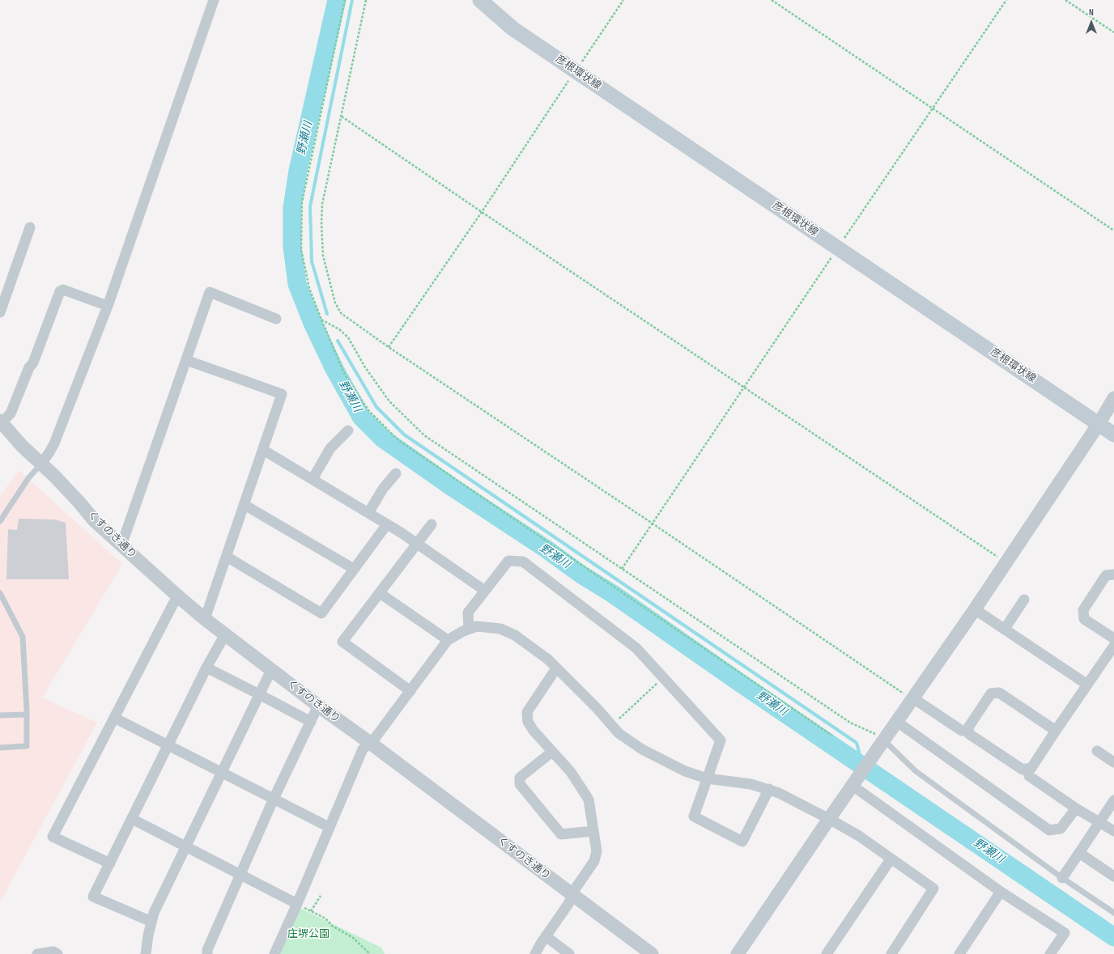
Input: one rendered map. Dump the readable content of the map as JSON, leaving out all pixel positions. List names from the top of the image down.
{
  "streets": {
    "main road": ["彦根環状線"],
    "street": ["くすのき通り"]
  },
  "water": ["野瀬川"],
  "parks": ["庄堺公園"],
  "north": "top"
}
